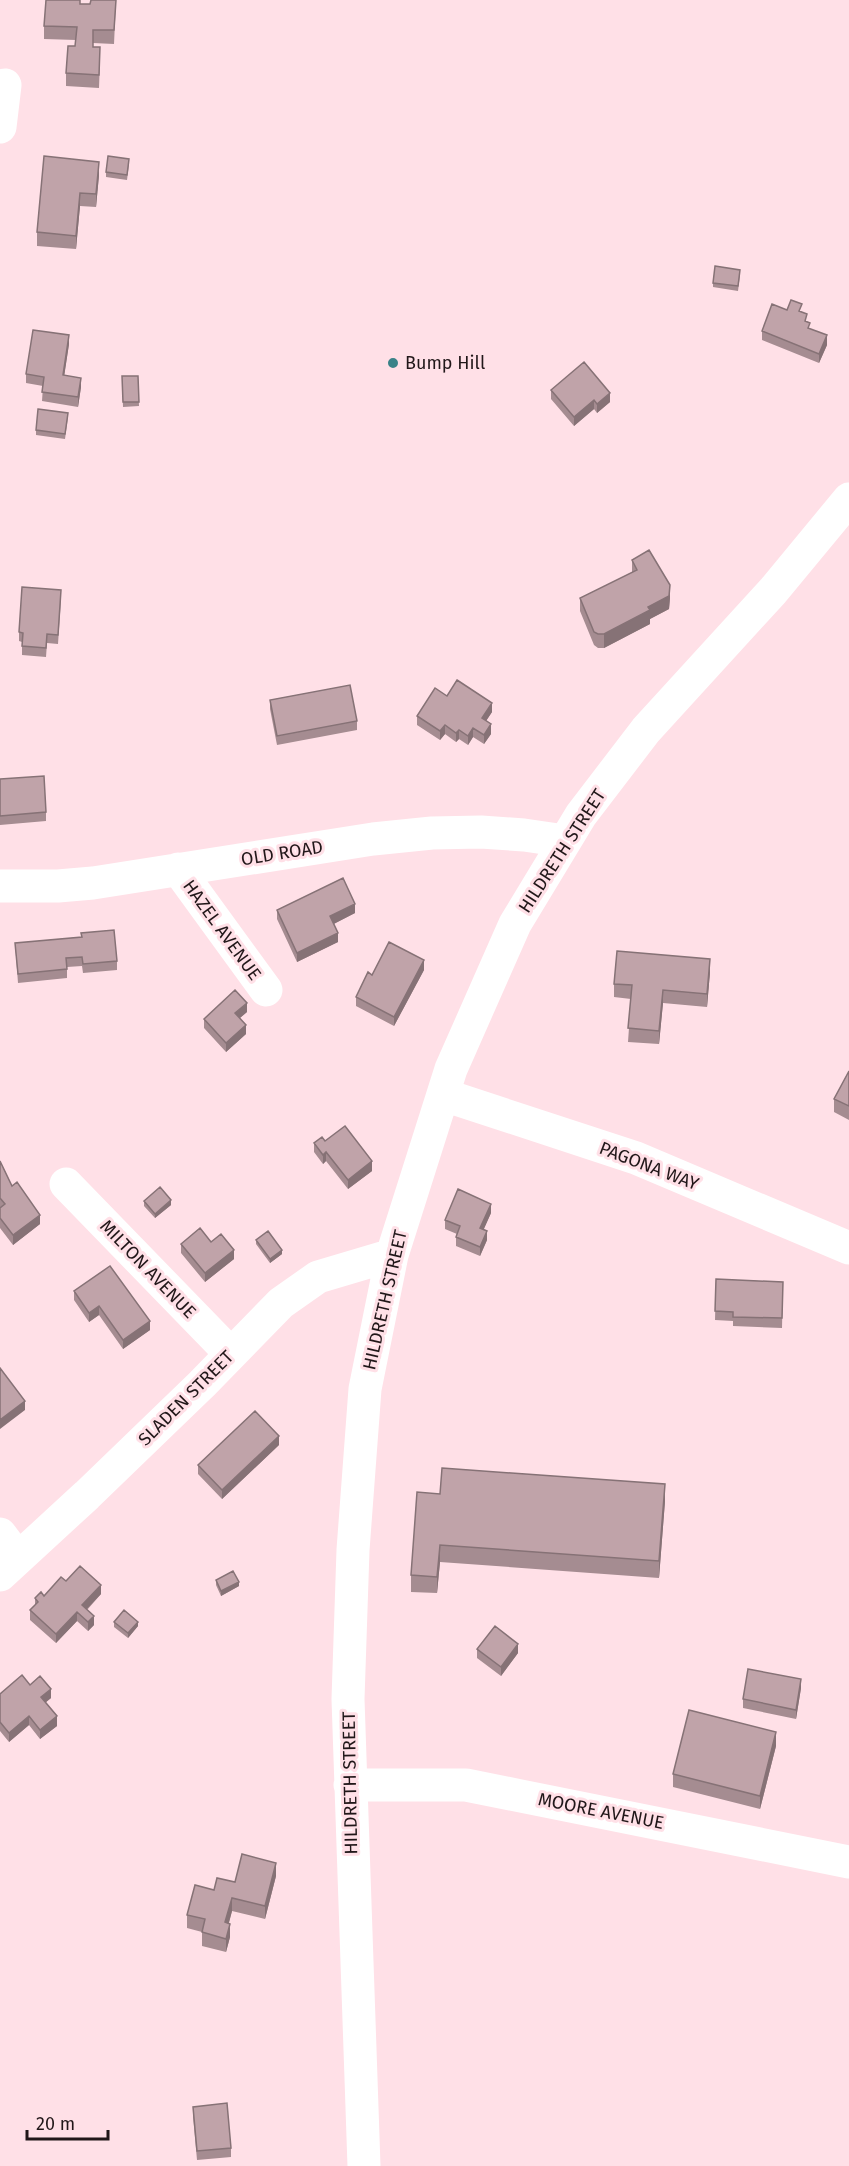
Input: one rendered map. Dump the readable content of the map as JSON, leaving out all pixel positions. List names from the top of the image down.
{
  "streets": {
    "street": [
      "HILDRETH STREET",
      "OLD ROAD",
      "HAZEL AVENUE",
      "PAGONA WAY",
      "MILTON AVENUE",
      "SLADEN STREET",
      "MOORE AVENUE"
    ]
  },
  "crossings": [
    ["HILDRETH STREET", "OLD ROAD"],
    ["HILDRETH STREET", "PAGONA WAY"],
    ["HILDRETH STREET", "SLADEN STREET"],
    ["HILDRETH STREET", "MOORE AVENUE"],
    ["OLD ROAD", "HAZEL AVENUE"],
    ["MILTON AVENUE", "SLADEN STREET"]
  ],
  "places": ["Bump Hill"],
  "scale_bar": "20 m"
}
